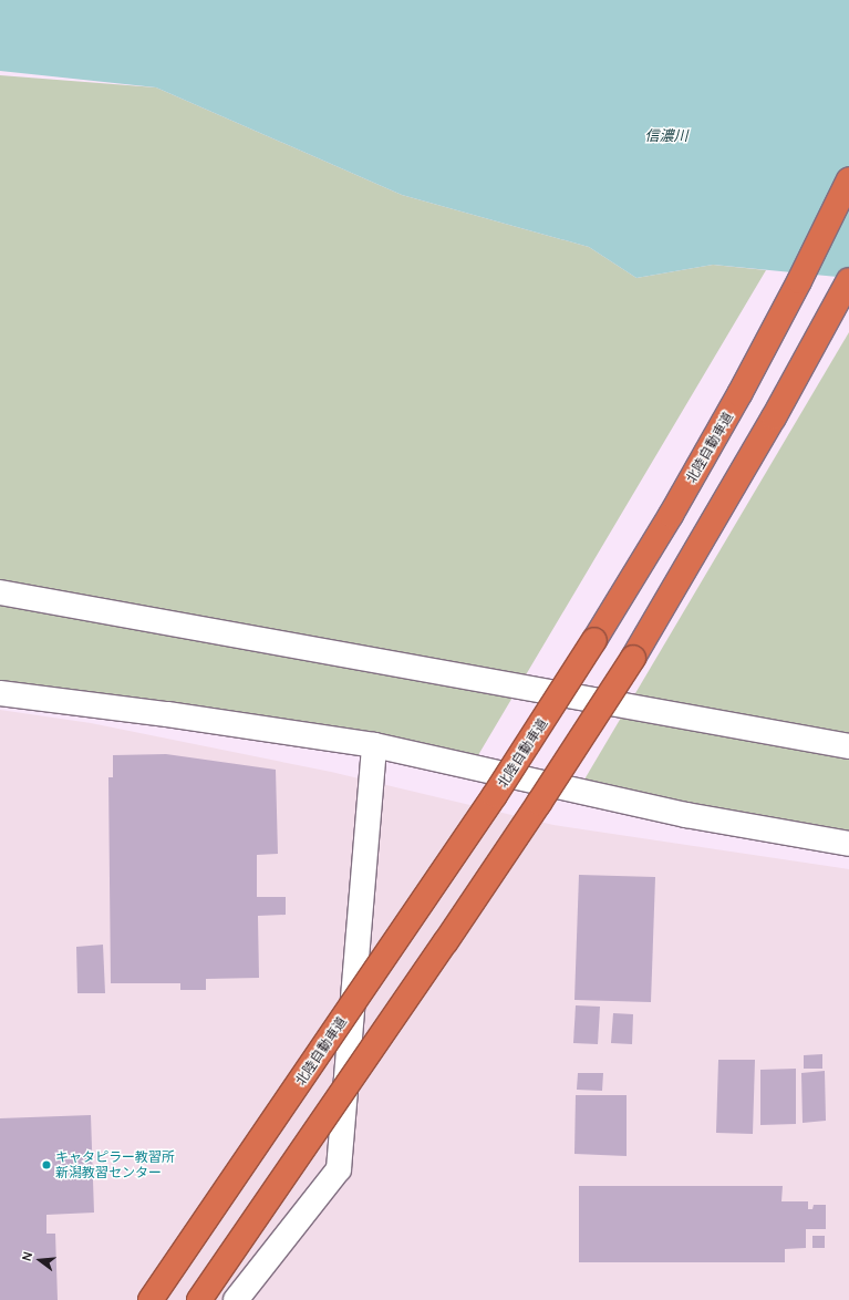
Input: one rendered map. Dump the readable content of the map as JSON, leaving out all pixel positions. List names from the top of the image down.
{
  "streets": {
    "highway": ["北陸自動車道"]
  },
  "water": ["信濃川"],
  "places": ["キャタピラー教習所 新潟教習センター"],
  "north": "left"
}
